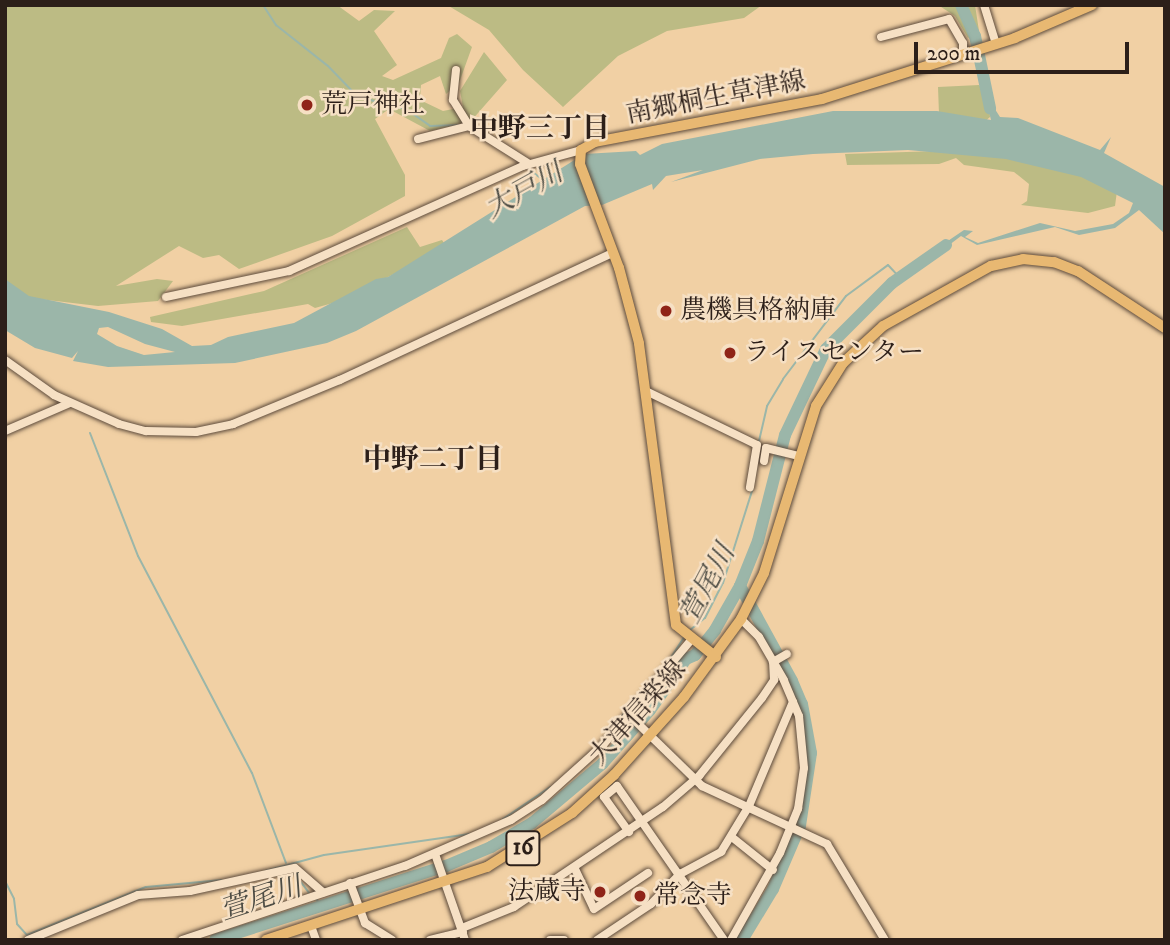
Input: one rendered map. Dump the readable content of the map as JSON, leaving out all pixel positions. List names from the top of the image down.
{
  "streets": {
    "main road": ["南郷桐生草津線", "大津信楽線", "16"]
  },
  "districts": ["中野三丁目", "中野二丁目"],
  "water": ["大戸川", "萱尾川"],
  "places": [
    "荒戸神社",
    "農機具格納庫",
    "ライスセンター",
    "法蔵寺",
    "常念寺"
  ],
  "scale_bar": "200 m"
}
